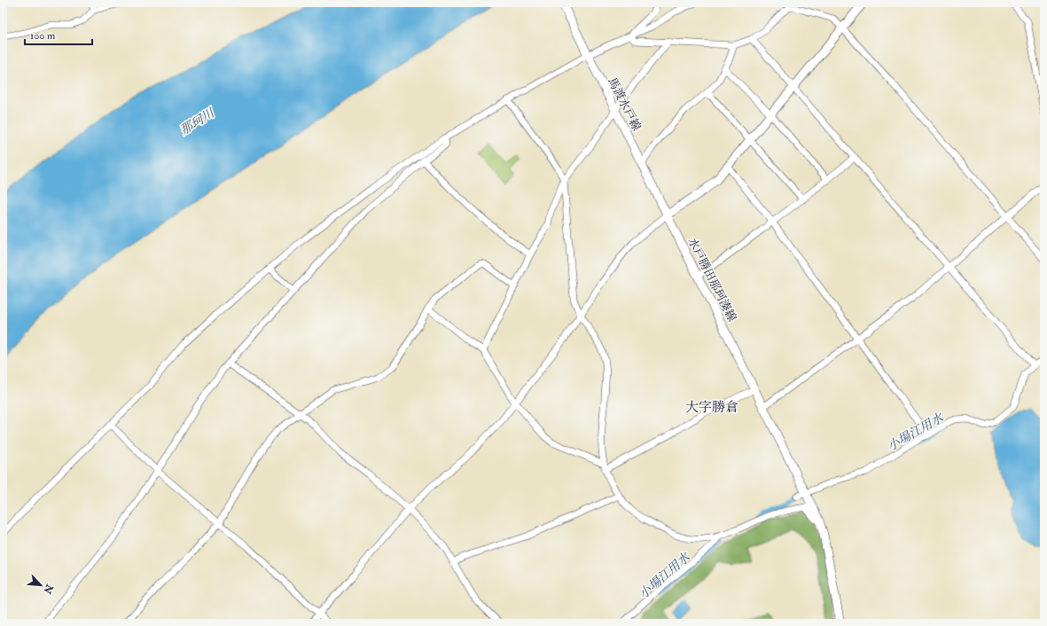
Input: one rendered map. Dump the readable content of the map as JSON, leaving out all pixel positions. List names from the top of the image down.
{
  "streets": {
    "main road": ["馬渡水戸線", "水戸勝田那珂湊線"]
  },
  "crossings": [
    ["馬渡水戸線", "水戸勝田那珂湊線"]
  ],
  "districts": ["大字勝倉"],
  "water": ["那珂川", "小場江用水"],
  "scale_bar": "100 m",
  "north": "bottom right"
}
